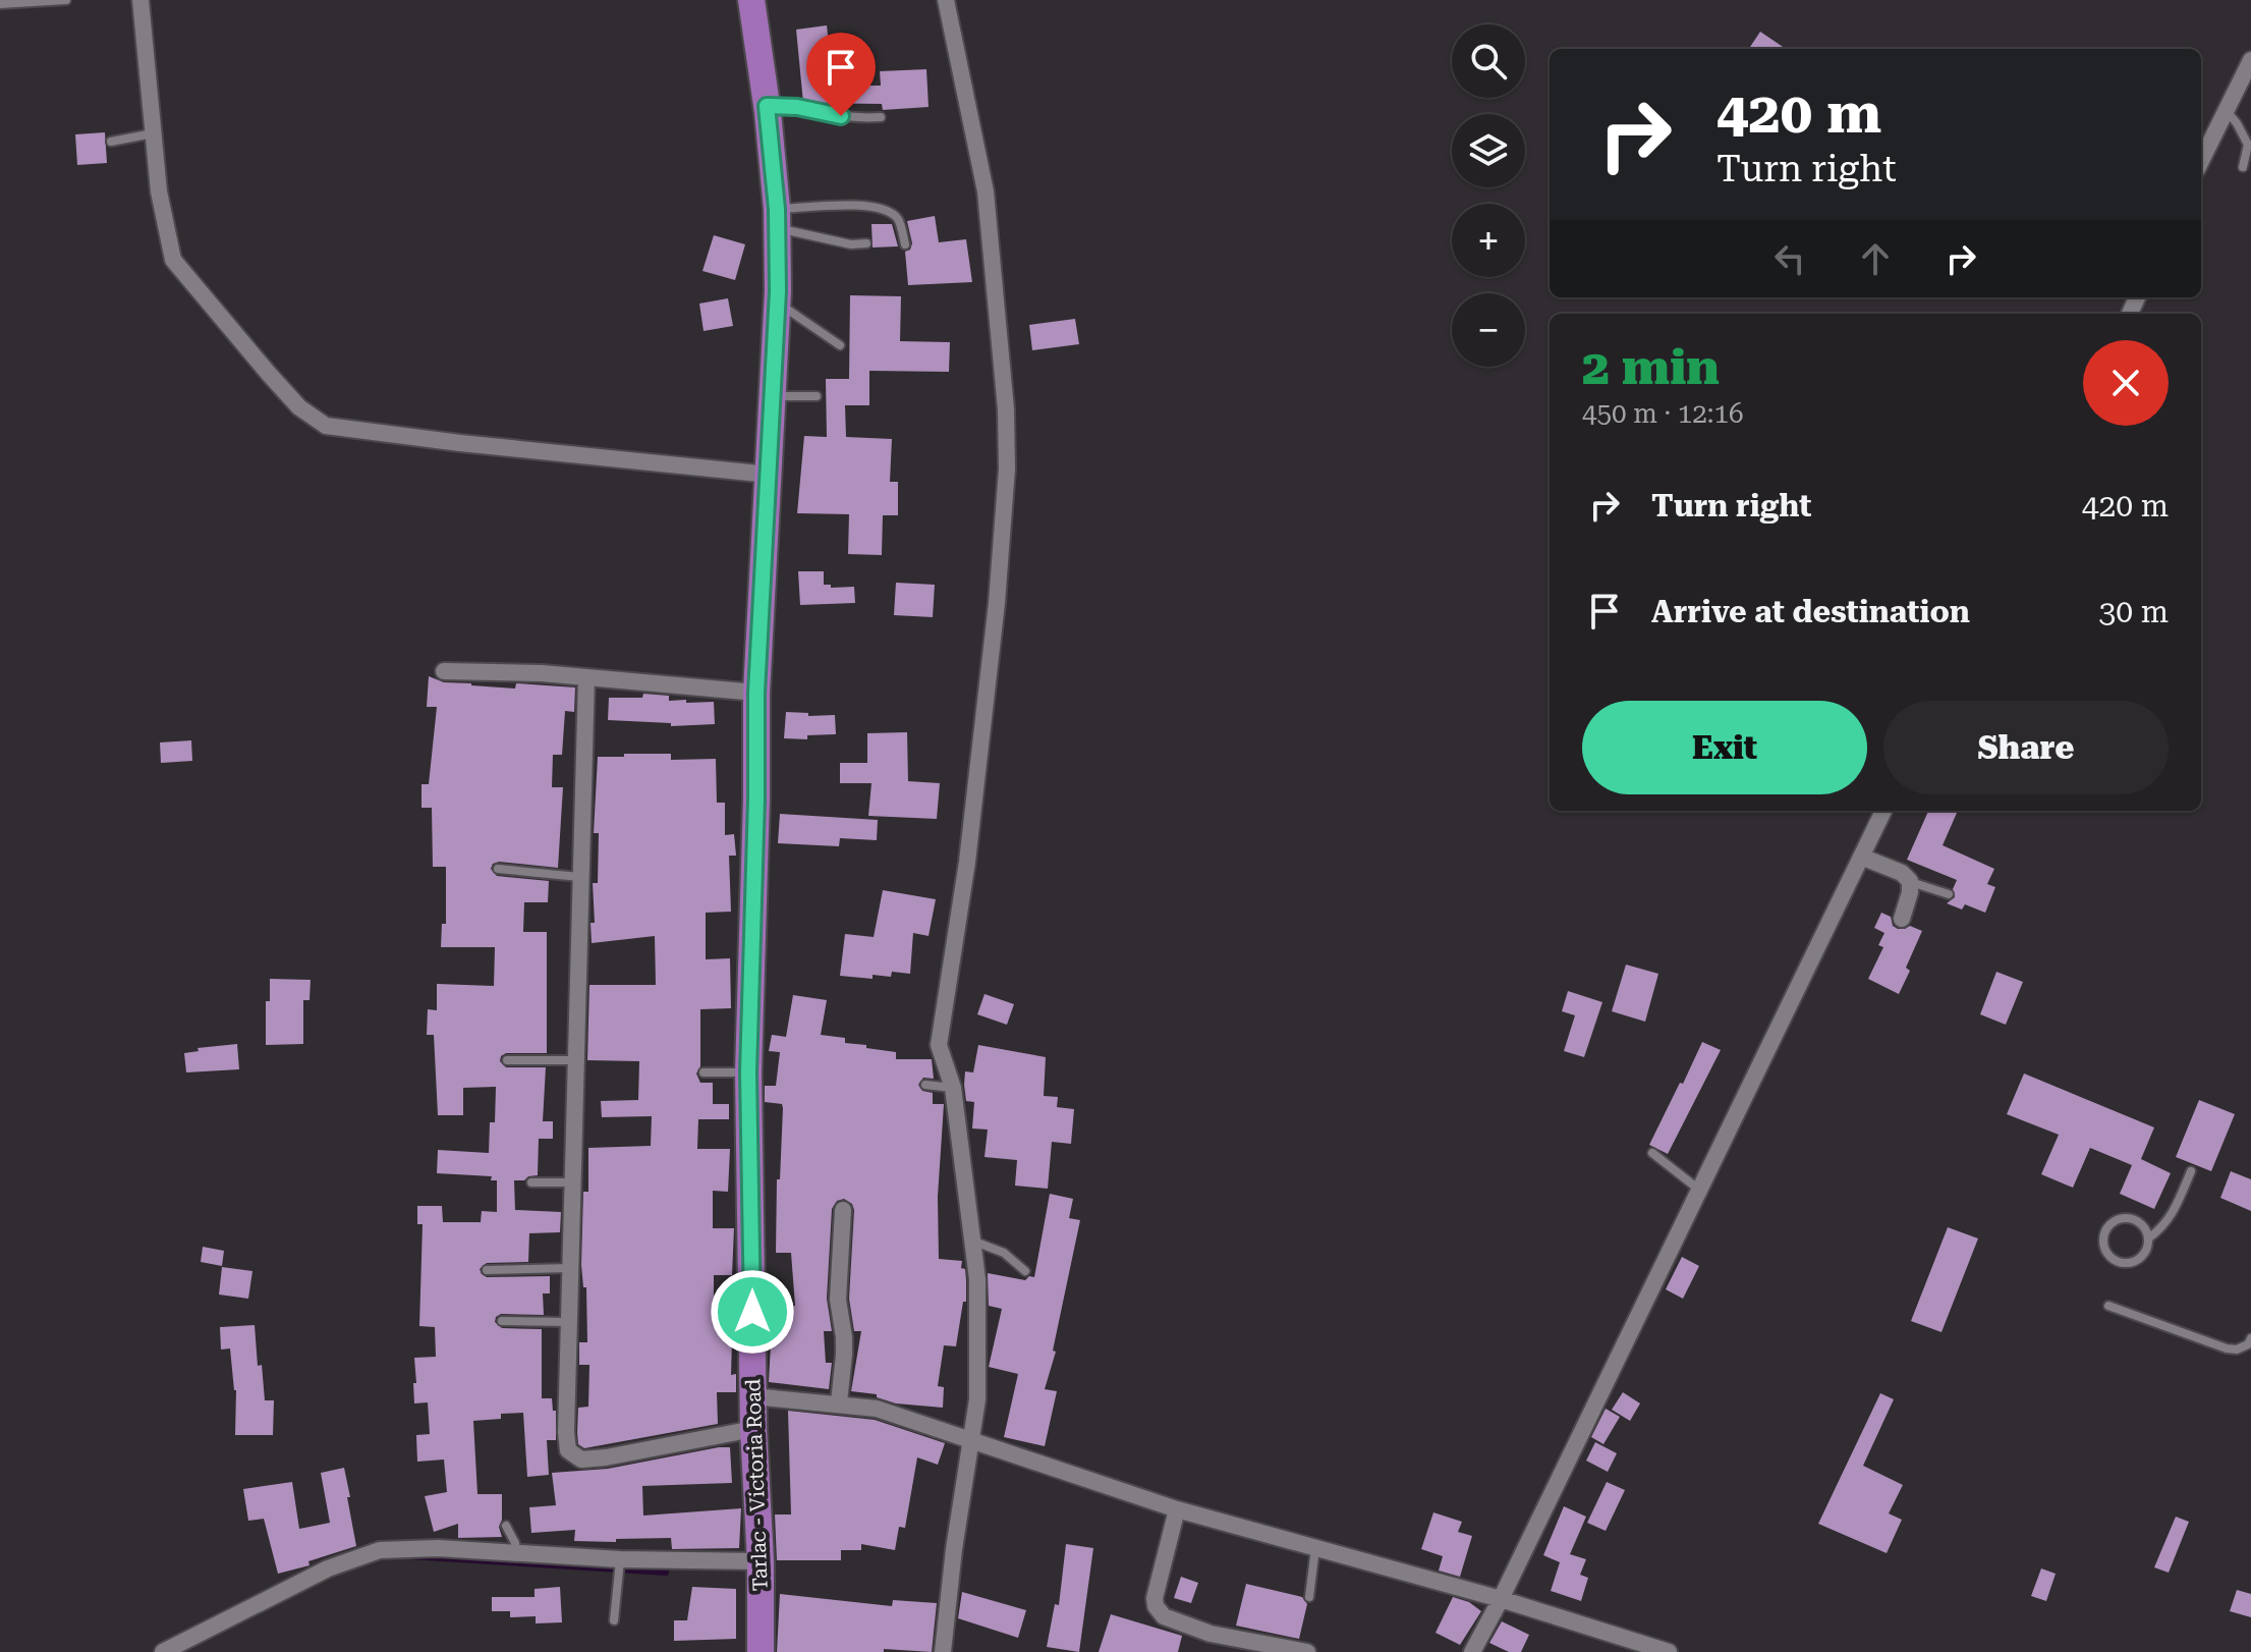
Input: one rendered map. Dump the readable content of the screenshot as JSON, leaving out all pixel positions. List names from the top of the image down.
{
  "streets": {
    "main road": ["Tarlac - Victoria Road"]
  },
  "page": {
    "map_buttons": ["+", "−"],
    "turn": ["420 m", "Turn right"],
    "heading": ["2 min", "450 m · 12:16"],
    "list": [
      {
        "name": "Turn right",
        "value": "420 m"
      },
      {
        "name": "Arrive at destination",
        "value": "30 m"
      }
    ],
    "buttons": ["Exit", "Share"]
  }
}
